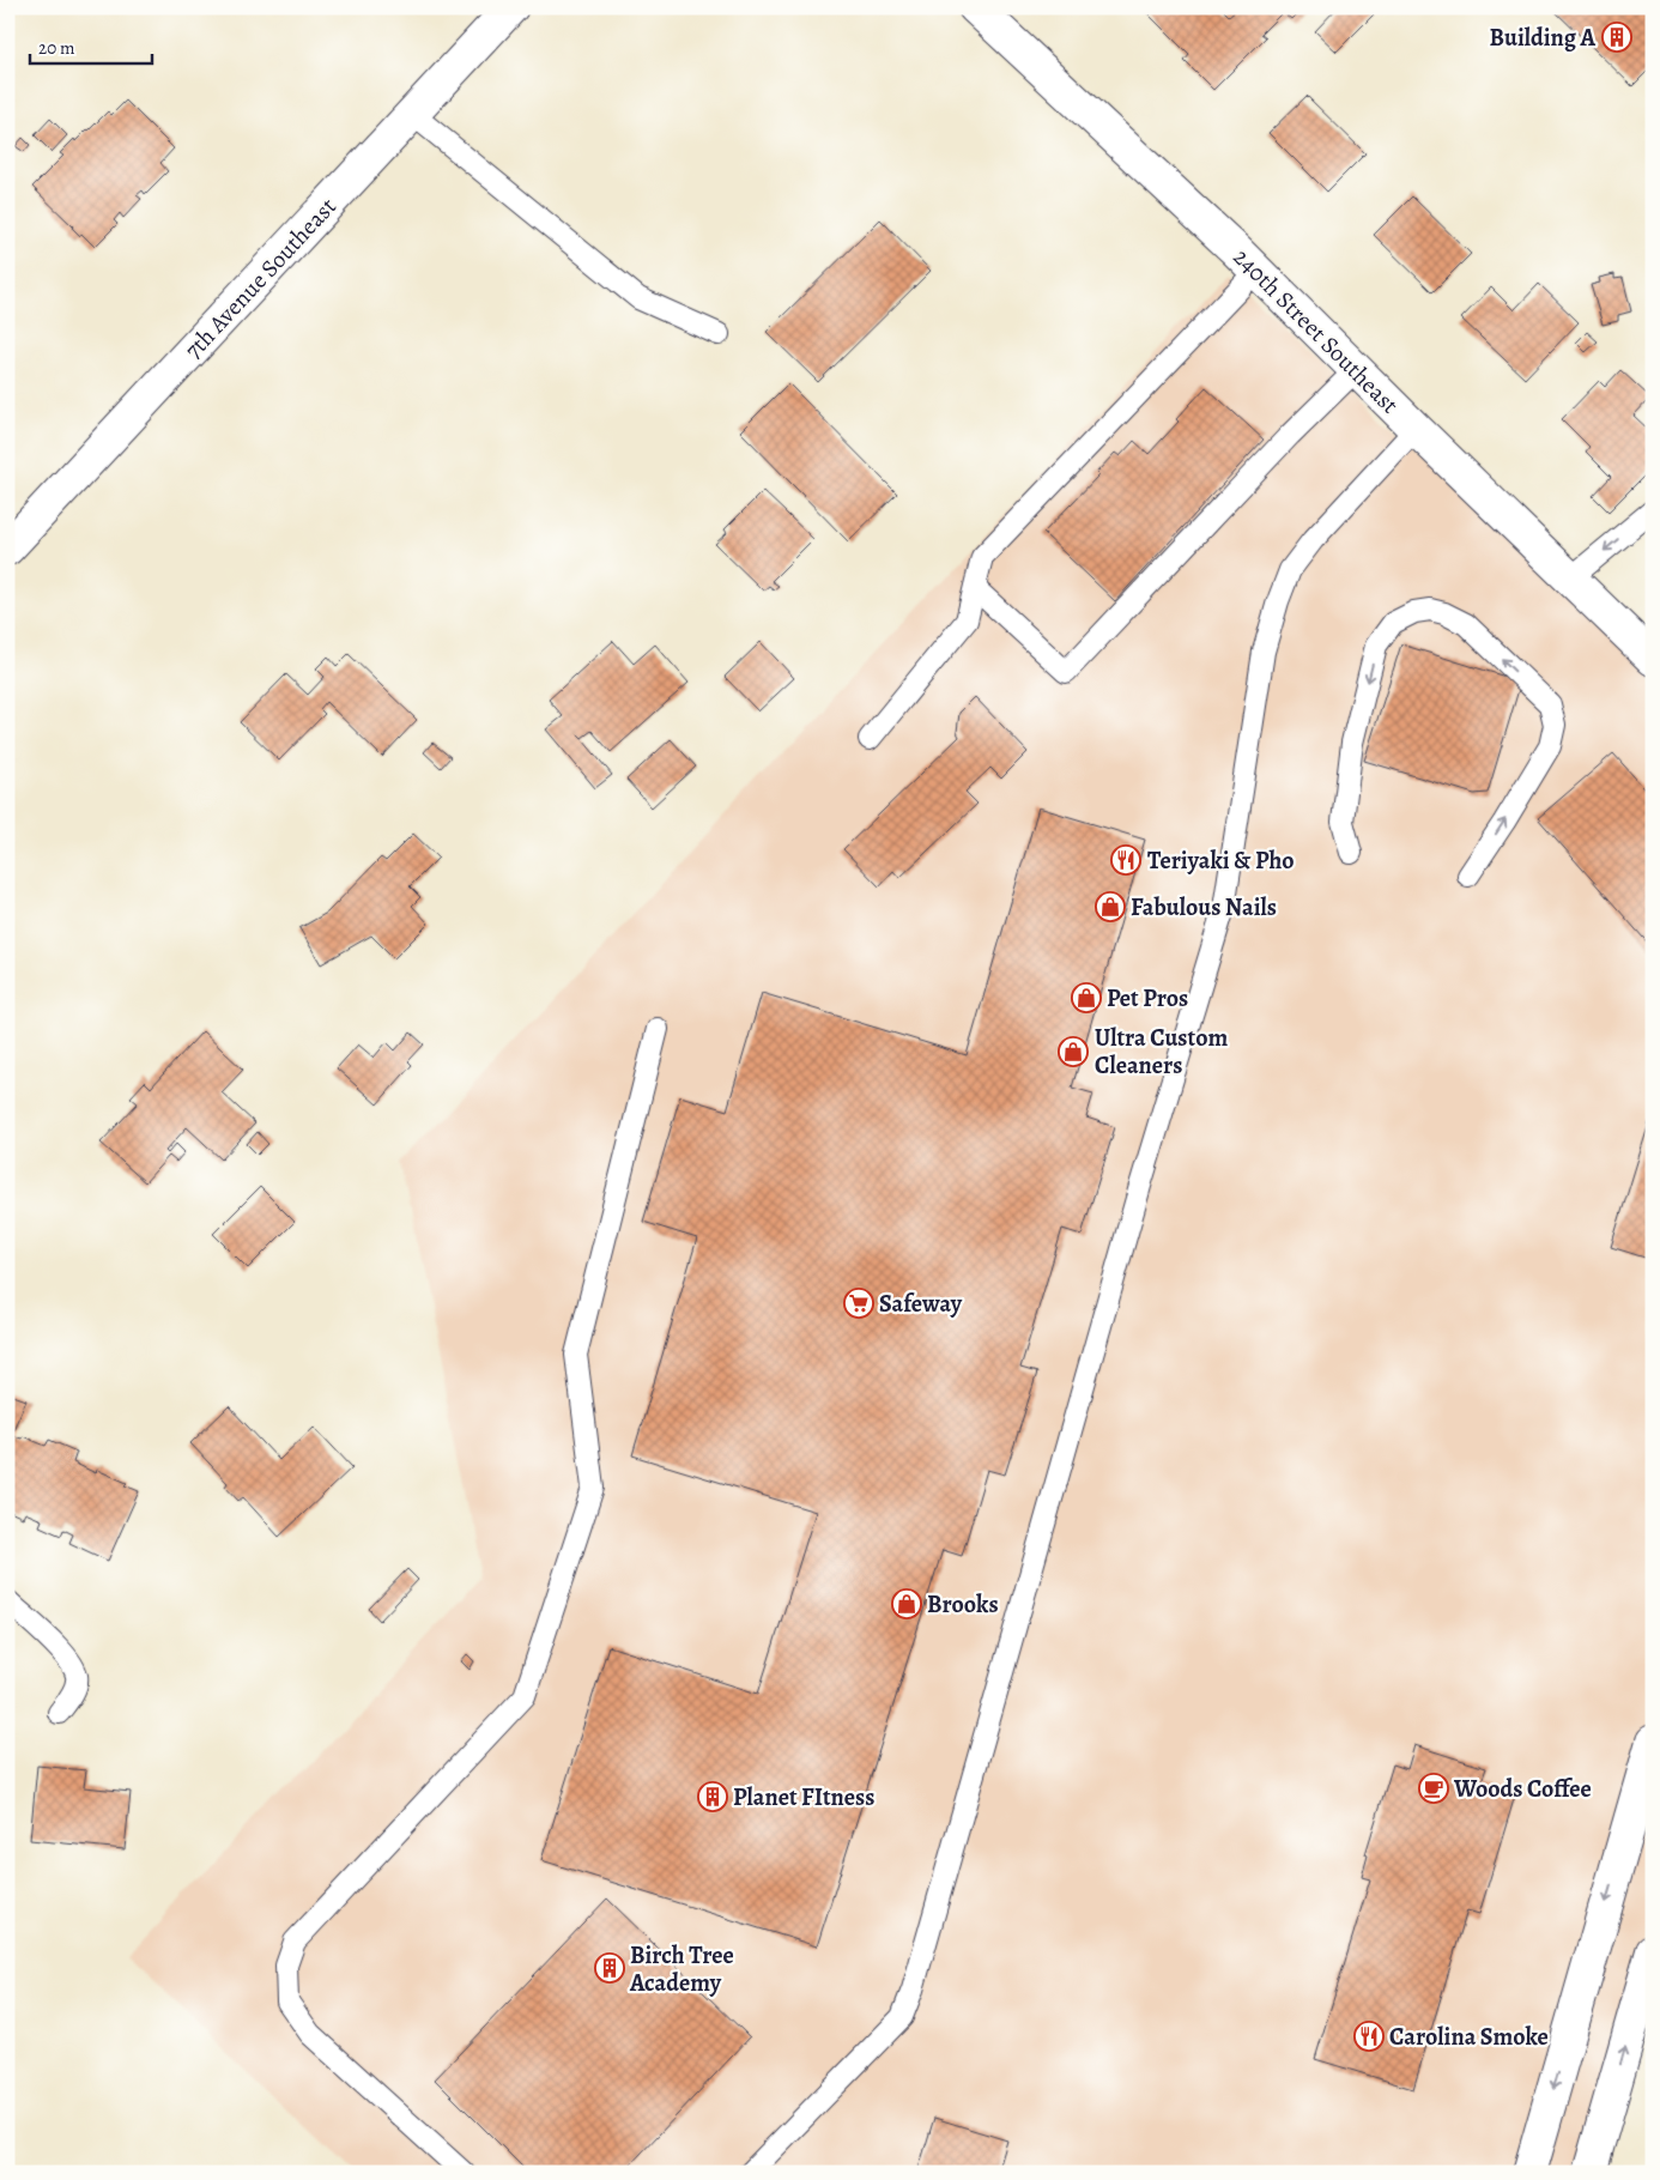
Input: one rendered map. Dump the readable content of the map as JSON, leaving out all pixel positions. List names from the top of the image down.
{
  "streets": {
    "street": ["7th Avenue Southeast", "240th Street Southeast"]
  },
  "places": {
    "building": ["Building A", "Planet FItness", "Birch Tree Academy"],
    "restaurant": ["Teriyaki & Pho", "Carolina Smoke"],
    "shop": [
      "Fabulous Nails",
      "Pet Pros",
      "Ultra Custom Cleaners",
      "Brooks"
    ],
    "supermarket": ["Safeway"],
    "cafe": ["Woods Coffee"]
  },
  "scale_bar": "20 m"
}
